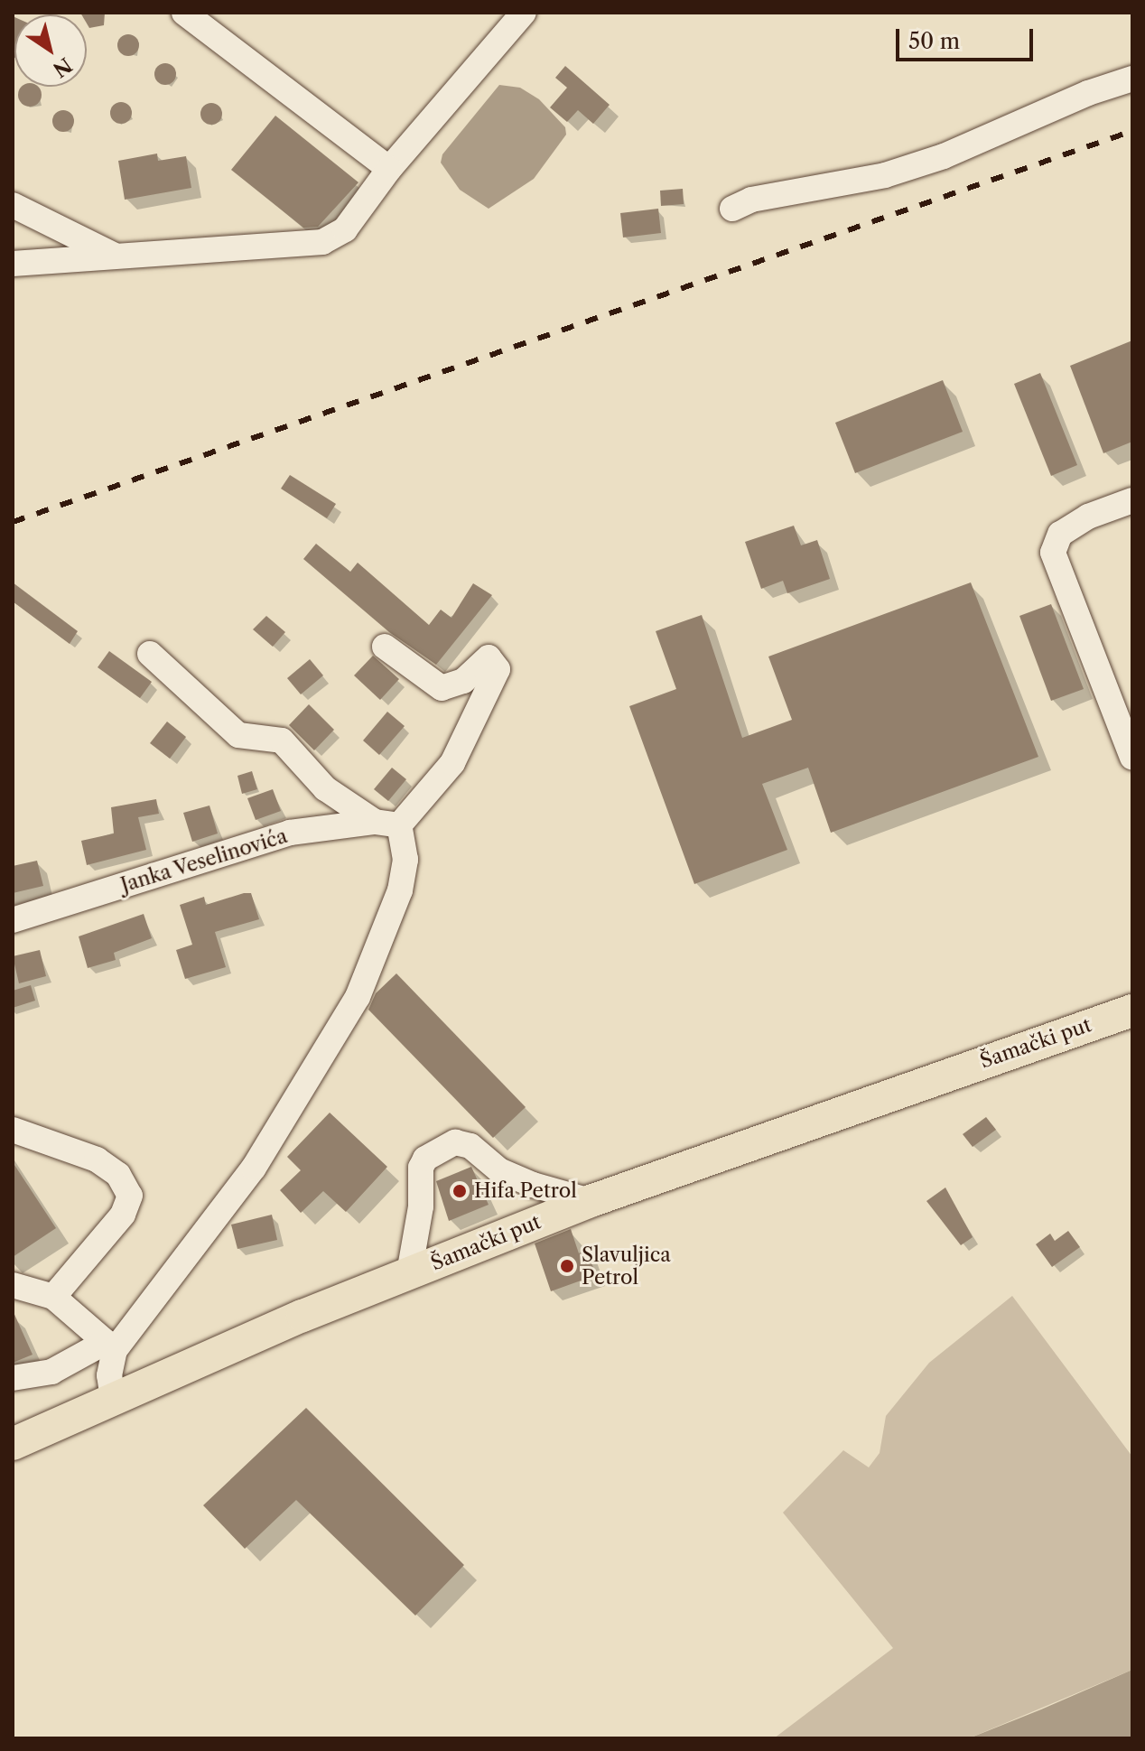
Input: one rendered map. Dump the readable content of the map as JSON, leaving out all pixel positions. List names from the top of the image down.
{
  "streets": {
    "main road": ["Šamački put"],
    "street": ["Janka Veselinovića"]
  },
  "places": ["Hifa Petrol", "Slavuljica Petrol"],
  "scale_bar": "50 m",
  "north": "bottom right"
}
